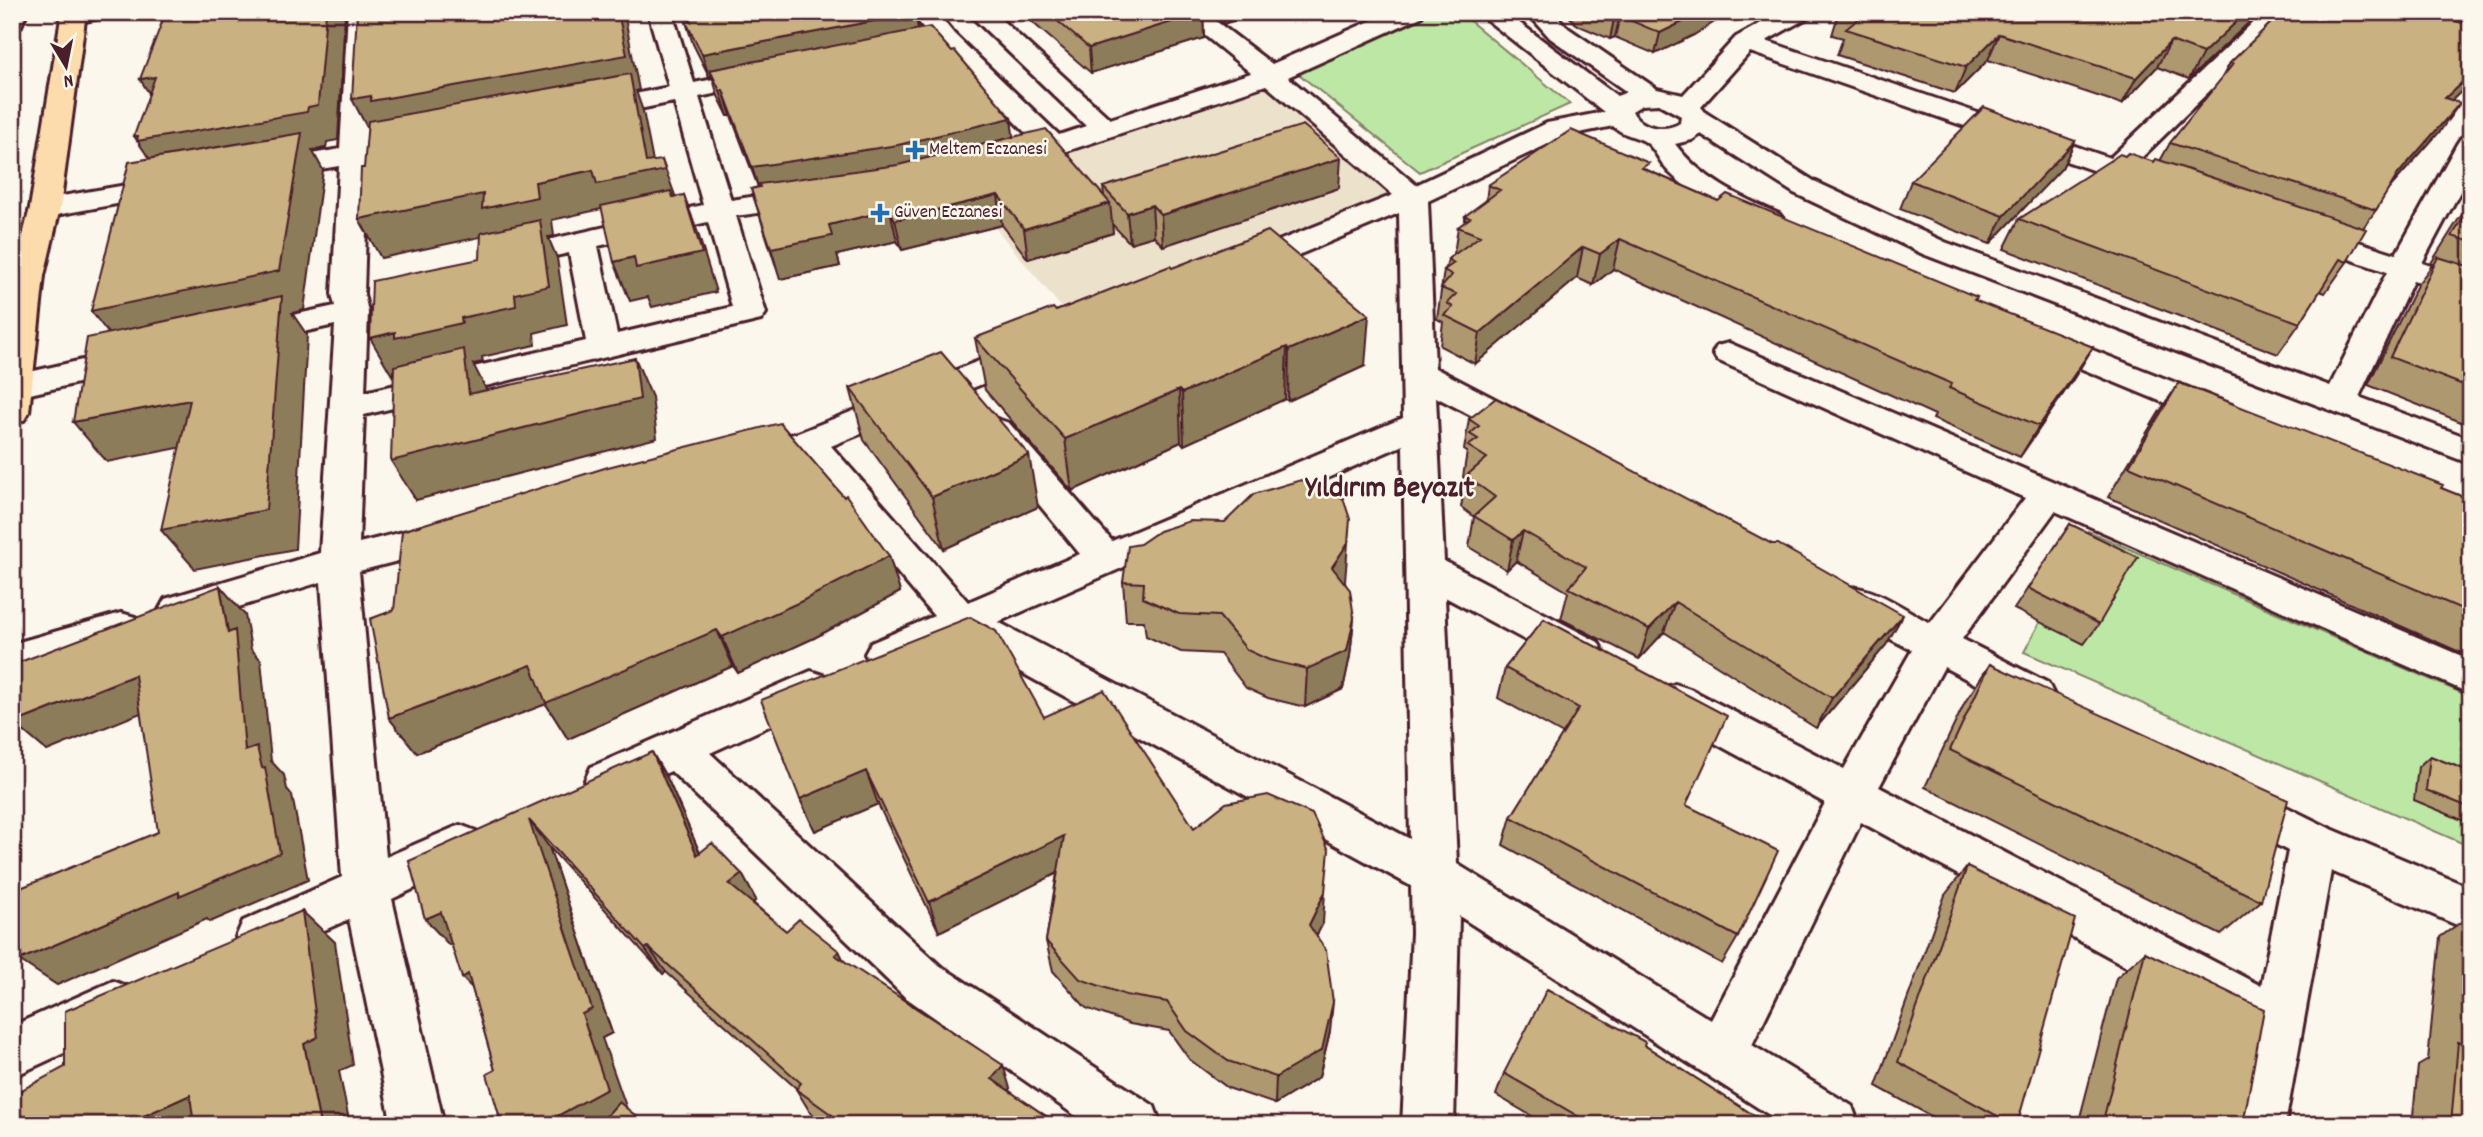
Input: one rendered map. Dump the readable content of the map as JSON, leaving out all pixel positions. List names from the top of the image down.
{
  "districts": ["Yıldırım Beyazıt"],
  "places": {
    "health": ["Meltem Eczanesi", "Güven Eczanesi"]
  },
  "north": "bottom"
}
